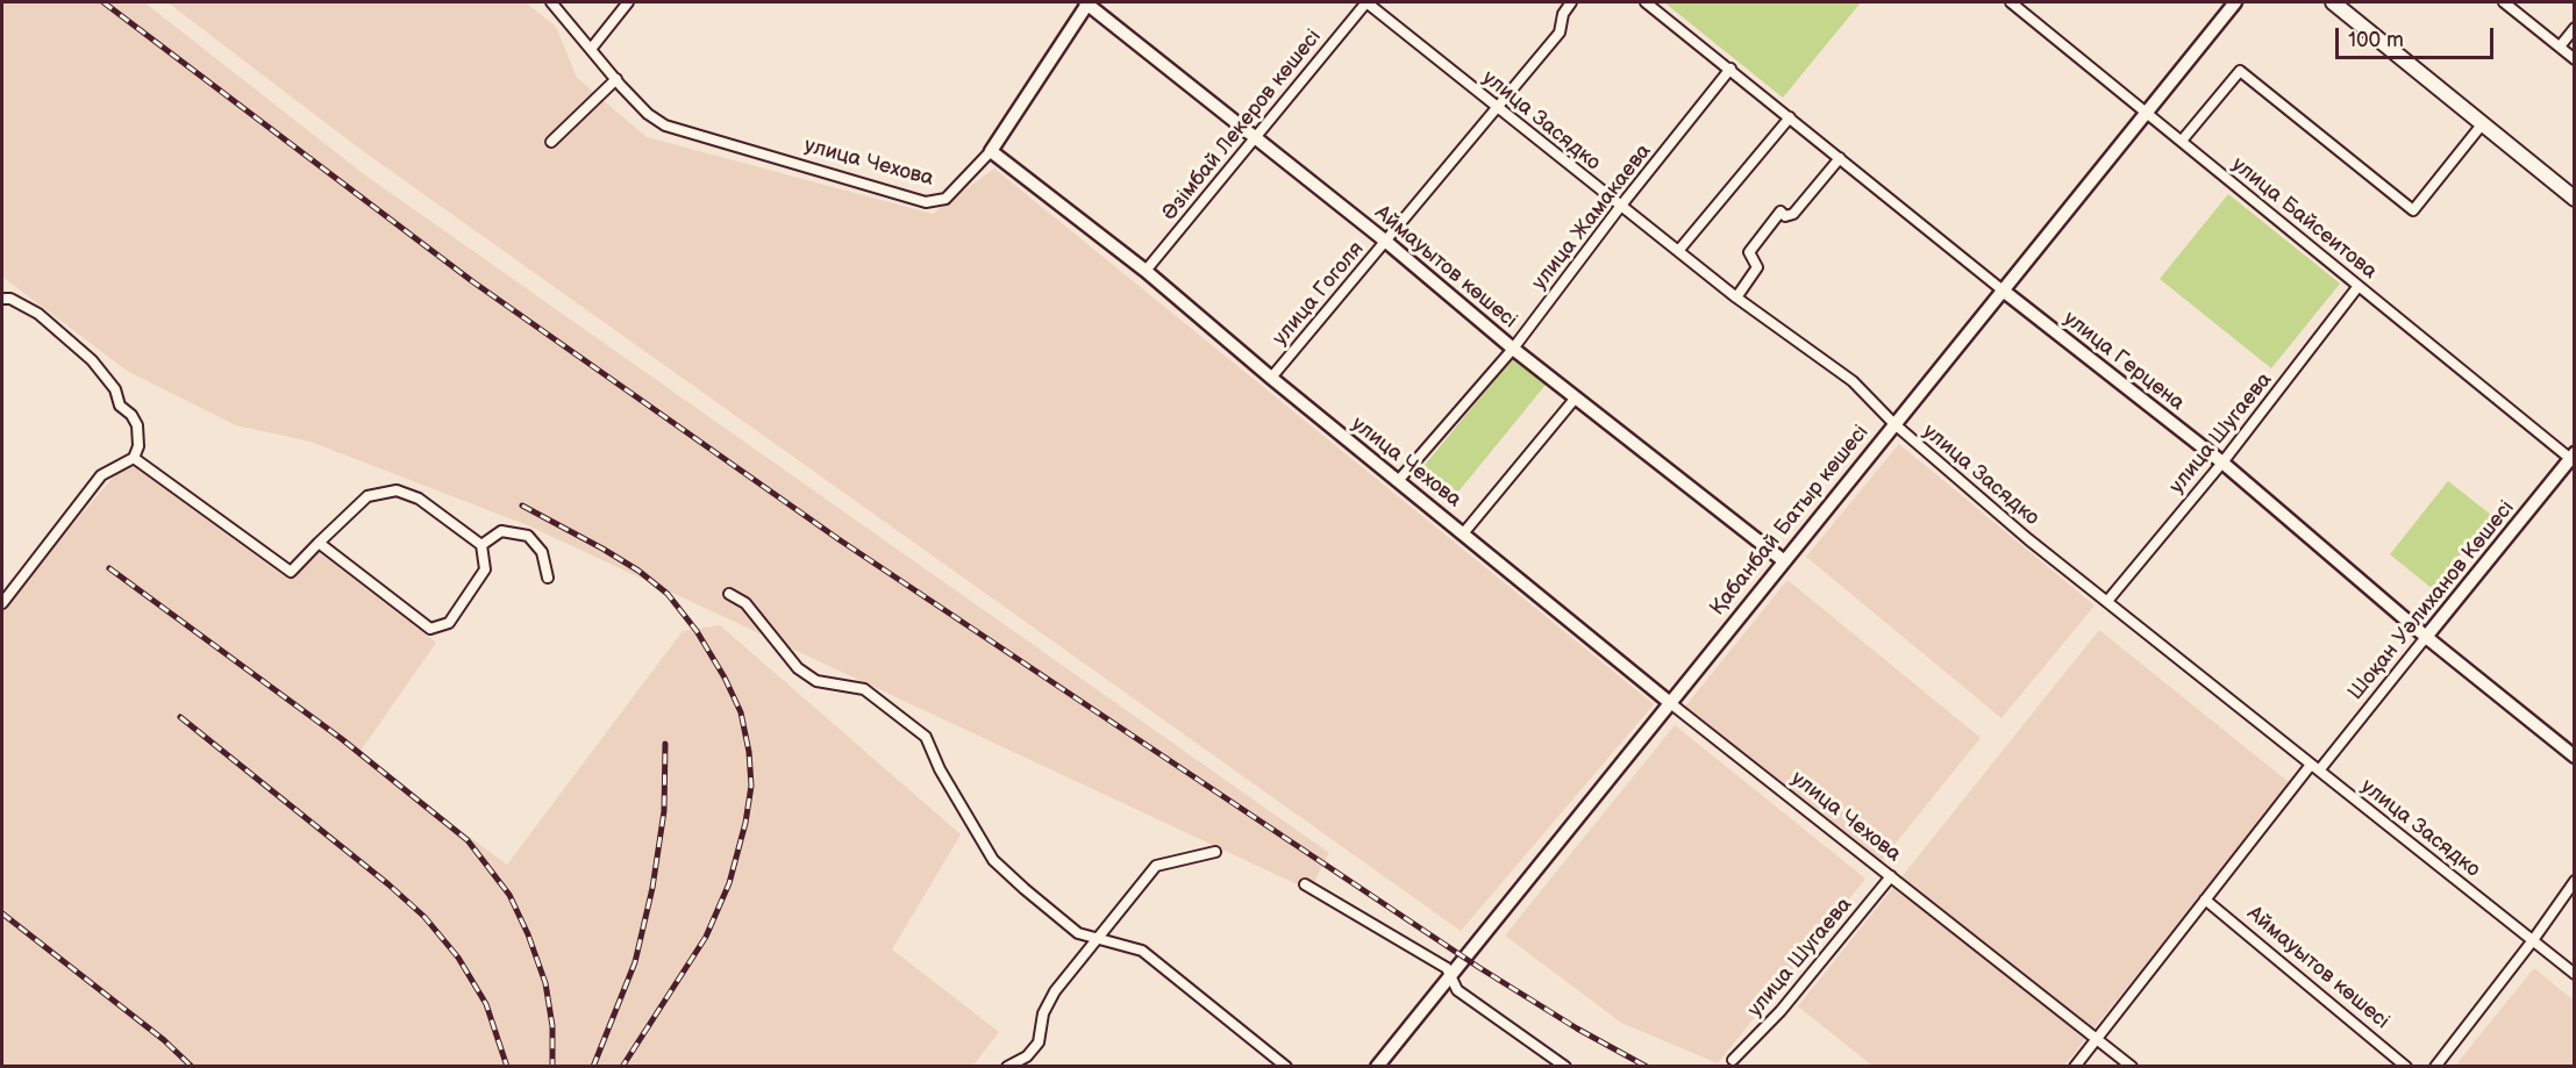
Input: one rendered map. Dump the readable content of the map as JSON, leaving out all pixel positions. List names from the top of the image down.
{
  "streets": {
    "street": [
      "улица Засядко",
      "Әзімбай Лекеров көшесі",
      "улица Чехова",
      "улица Жамакаева",
      "улица Байсеитова",
      "Аймауытов көшесі",
      "улица Гоголя",
      "улица Герцена",
      "улица Шугаева",
      "Қабанбай Батыр көшесі",
      "Шоқан Уәлиханов Көшесі"
    ]
  },
  "crossings": [
    ["улица Засядко", "Әзімбай Лекеров көшесі"],
    ["улица Засядко", "улица Жамакаева"],
    ["улица Засядко", "улица Гоголя"],
    ["улица Засядко", "улица Шугаева"],
    ["улица Засядко", "Қабанбай Батыр көшесі"],
    ["улица Засядко", "Шоқан Уәлиханов Көшесі"],
    ["Әзімбай Лекеров көшесі", "улица Чехова"],
    ["Әзімбай Лекеров көшесі", "Аймауытов көшесі"],
    ["улица Чехова", "улица Жамакаева"],
    ["улица Чехова", "улица Гоголя"],
    ["улица Чехова", "улица Шугаева"],
    ["улица Чехова", "Қабанбай Батыр көшесі"],
    ["улица Жамакаева", "Аймауытов көшесі"],
    ["улица Жамакаева", "улица Герцена"],
    ["улица Байсеитова", "улица Шугаева"],
    ["улица Байсеитова", "Қабанбай Батыр көшесі"],
    ["улица Байсеитова", "Шоқан Уәлиханов Көшесі"],
    ["Аймауытов көшесі", "улица Гоголя"],
    ["Аймауытов көшесі", "Қабанбай Батыр көшесі"],
    ["Аймауытов көшесі", "Шоқан Уәлиханов Көшесі"],
    ["улица Герцена", "улица Шугаева"],
    ["улица Герцена", "Қабанбай Батыр көшесі"],
    ["улица Герцена", "Шоқан Уәлиханов Көшесі"]
  ],
  "scale_bar": "100 m"
}
